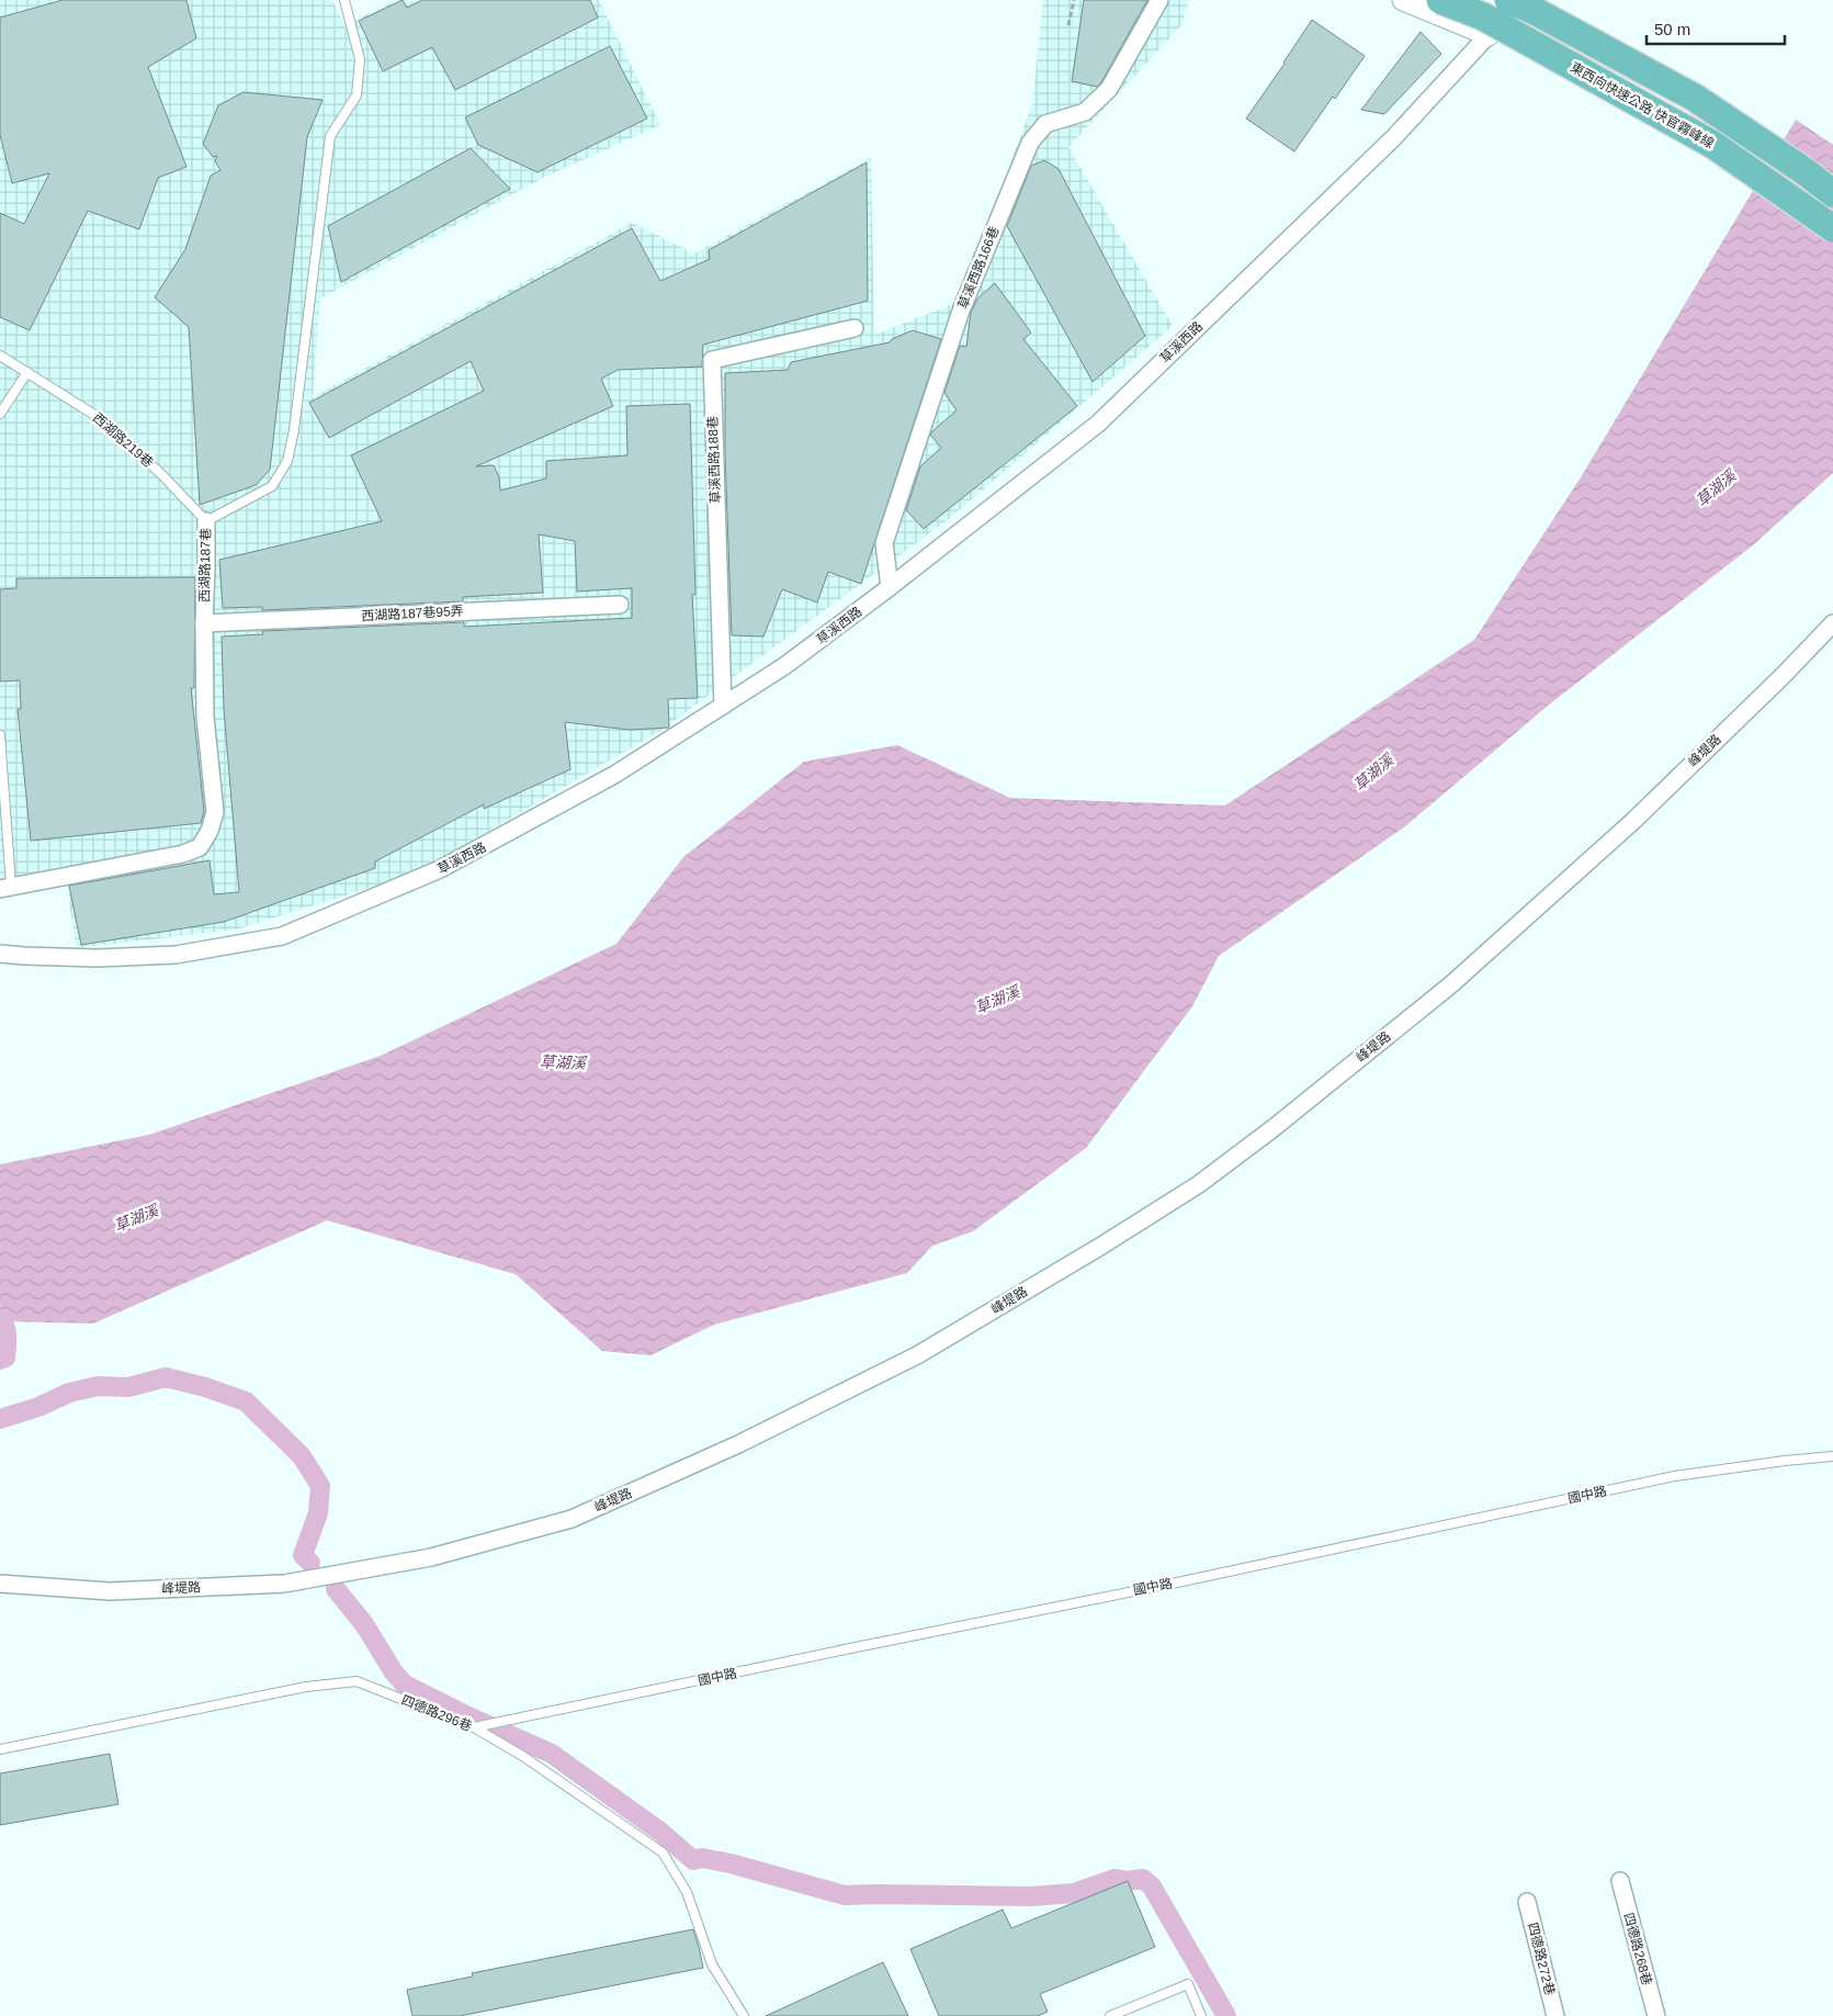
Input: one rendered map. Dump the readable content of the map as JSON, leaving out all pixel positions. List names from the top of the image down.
{
  "streets": {
    "highway": ["東西向快速公路 快官霧峰線"],
    "street": [
      "草溪西路166巷",
      "草溪西路",
      "草溪西路188巷",
      "西湖路187巷",
      "西湖路187巷95弄",
      "峰堤路",
      "四德路268巷",
      "四德路272巷"
    ],
    "lane": ["西湖路219巷", "國中路", "四德路296巷"]
  },
  "crossings": [
    ["草溪西路166巷", "草溪西路"],
    ["草溪西路", "草溪西路188巷"],
    ["西湖路219巷", "西湖路187巷"],
    ["西湖路187巷", "西湖路187巷95弄"],
    ["國中路", "四德路296巷"]
  ],
  "water": ["草湖溪"],
  "scale_bar": "50 m"
}
